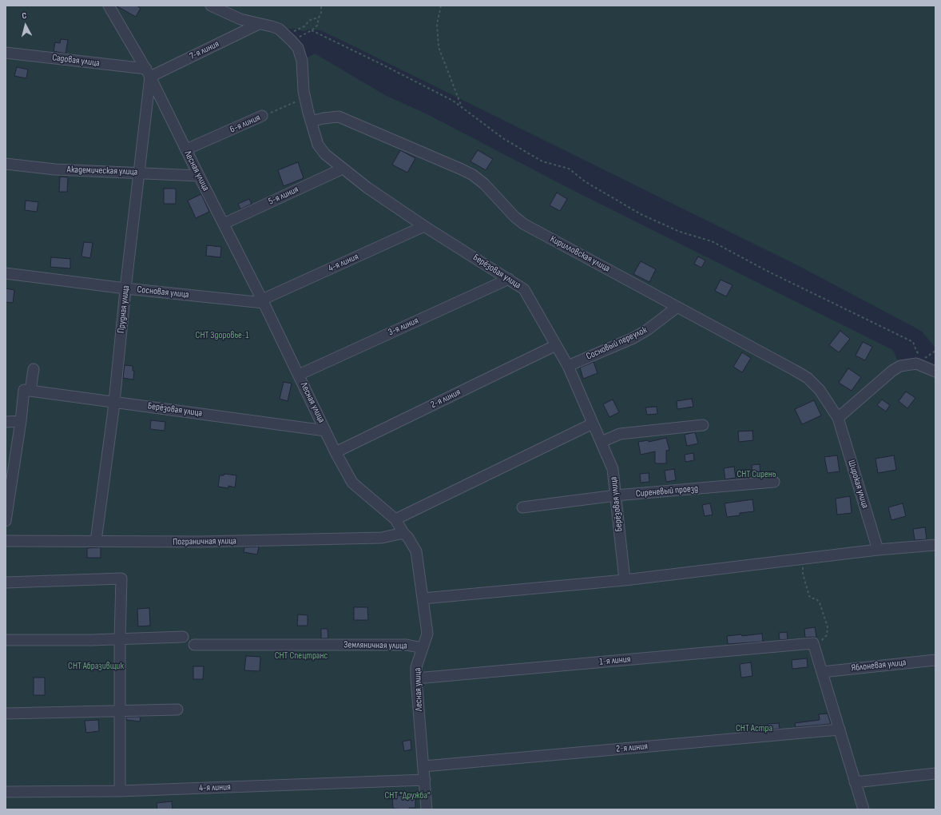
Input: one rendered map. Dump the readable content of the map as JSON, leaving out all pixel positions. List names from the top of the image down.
{
  "streets": {
    "street": [
      "7-я линия",
      "Садовая улица",
      "6-я линия",
      "Академическая улица",
      "Лесная улица",
      "5-я линия",
      "Кирилловская улица",
      "4-я линия",
      "Берёзовая улица",
      "Сосновая улица",
      "Прудная улица",
      "3-я линия",
      "Сосновый переулок",
      "2-я линия",
      "Широкая улица",
      "Сиреневый проезд",
      "Пограничная улица",
      "Земляничная улица",
      "1-я линия",
      "Яблоневая улица"
    ]
  },
  "crossings": [
    ["7-я линия", "Садовая улица"],
    ["7-я линия", "Лесная улица"],
    ["7-я линия", "Прудная улица"],
    ["Садовая улица", "Лесная улица"],
    ["Садовая улица", "Прудная улица"],
    ["6-я линия", "Лесная улица"],
    ["6-я линия", "Берёзовая улица"],
    ["Академическая улица", "Лесная улица"],
    ["Академическая улица", "Прудная улица"],
    ["Лесная улица", "5-я линия"],
    ["Лесная улица", "4-я линия"],
    ["Лесная улица", "Берёзовая улица"],
    ["Лесная улица", "Сосновая улица"],
    ["Лесная улица", "Прудная улица"],
    ["Лесная улица", "3-я линия"],
    ["Лесная улица", "2-я линия"],
    ["Лесная улица", "Пограничная улица"],
    ["Лесная улица", "Земляничная улица"],
    ["Лесная улица", "1-я линия"],
    ["5-я линия", "Берёзовая улица"],
    ["Кирилловская улица", "Берёзовая улица"],
    ["Кирилловская улица", "Сосновый переулок"],
    ["Кирилловская улица", "Широкая улица"],
    ["4-я линия", "Берёзовая улица"],
    ["4-я линия", "Сосновая улица"],
    ["Берёзовая улица", "Прудная улица"],
    ["Берёзовая улица", "3-я линия"],
    ["Берёзовая улица", "Сосновый переулок"],
    ["Берёзовая улица", "2-я линия"],
    ["Берёзовая улица", "Сиреневый проезд"],
    ["Сосновая улица", "Прудная улица"],
    ["Прудная улица", "Пограничная улица"]
  ],
  "parks": [
    "СНТ Здоровье-1",
    "СНТ Сирень",
    "СНТ Спецтранс",
    "СНТ Абразивщик",
    "СНТ Астра",
    "СНТ \"Дружба\""
  ],
  "north": "top"
}
